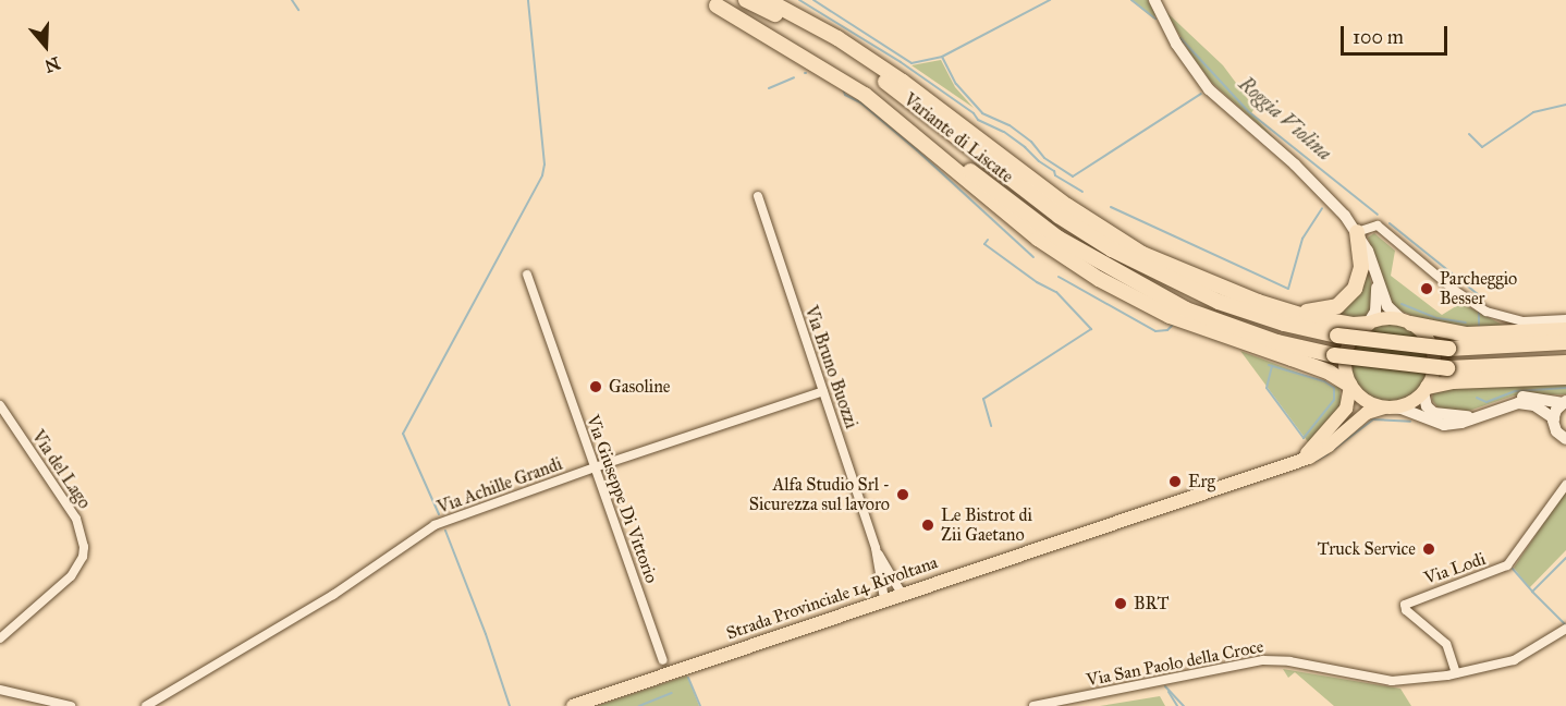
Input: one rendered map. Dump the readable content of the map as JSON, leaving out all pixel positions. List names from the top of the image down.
{
  "streets": {
    "highway": ["Variante di Liscate"],
    "main road": ["Strada Provinciale 14 Rivoltana"],
    "street": [
      "Via Bruno Buozzi",
      "Via del Lago",
      "Via Achille Grandi",
      "Via Giuseppe Di Vittorio",
      "Via Lodi",
      "Via San Paolo della Croce"
    ]
  },
  "crossings": [
    ["Via Bruno Buozzi", "Via Achille Grandi"],
    ["Via Bruno Buozzi", "Strada Provinciale 14 Rivoltana"],
    ["Via Achille Grandi", "Via Giuseppe Di Vittorio"],
    ["Via Lodi", "Via San Paolo della Croce"]
  ],
  "water": ["Roggia Violina"],
  "places": [
    "Parcheggio Besser",
    "Gasoline",
    "Erg",
    "Alfa Studio Srl - Sicurezza sul lavoro",
    "Le Bistrot di Zii Gaetano",
    "Truck Service",
    "BRT"
  ],
  "scale_bar": "100 m",
  "north": "bottom"
}
